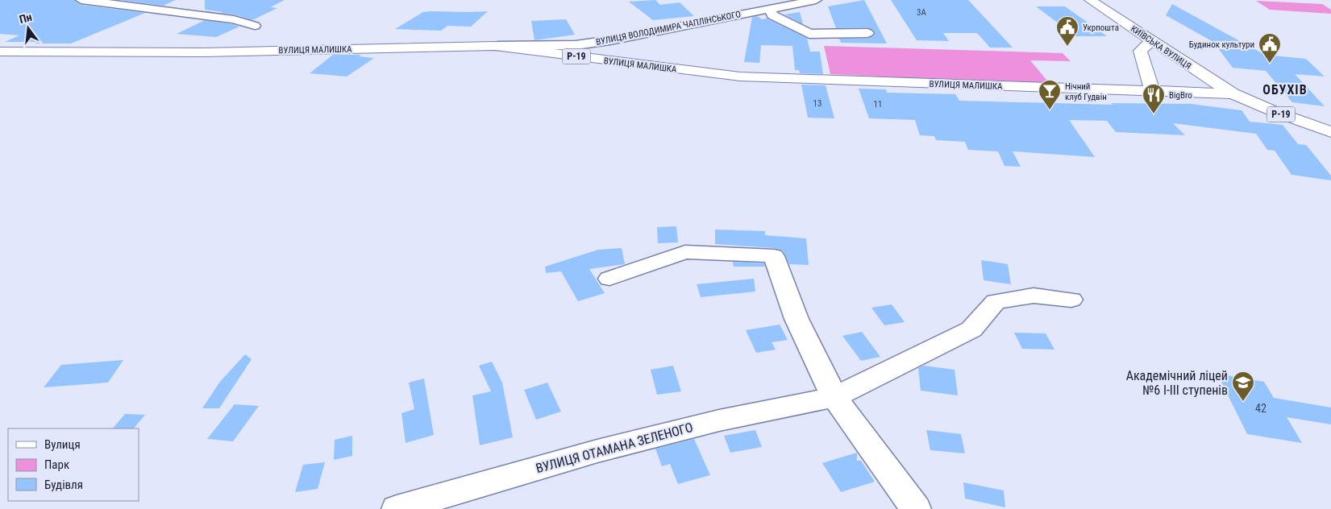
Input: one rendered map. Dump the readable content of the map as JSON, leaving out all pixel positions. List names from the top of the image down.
{
  "streets": {
    "main road": ["КИЇВСЬКА ВУЛИЦЯ", "ВУЛИЦЯ МАЛИШКА", "Р-19"],
    "street": ["ВУЛИЦЯ ВОЛОДИМИРА ЧАПЛІНСЬКОГО", "ВУЛИЦЯ ОТАМАНА ЗЕЛЕНОГО"]
  },
  "crossings": [
    ["ВУЛИЦЯ ВОЛОДИМИРА ЧАПЛІНСЬКОГО", "ВУЛИЦЯ МАЛИШКА"],
    ["КИЇВСЬКА ВУЛИЦЯ", "ВУЛИЦЯ МАЛИШКА"],
    ["КИЇВСЬКА ВУЛИЦЯ", "Р-19"],
    ["ВУЛИЦЯ МАЛИШКА", "Р-19"]
  ],
  "districts": ["ОБУХІВ"],
  "places": {
    "public building": ["Укрпошта", "Будинок культури"],
    "bar": ["Нічний клуб Гудвін"],
    "restaurant": ["BigBro"],
    "school or university": ["Академічний ліцей №6 І-ІІІ ступенів"]
  },
  "house_numbers": [
    "3А",
    "13",
    "11",
    "42"
  ],
  "legend": ["Вулиця", "Парк", "Будівля"],
  "north": "top"
}
